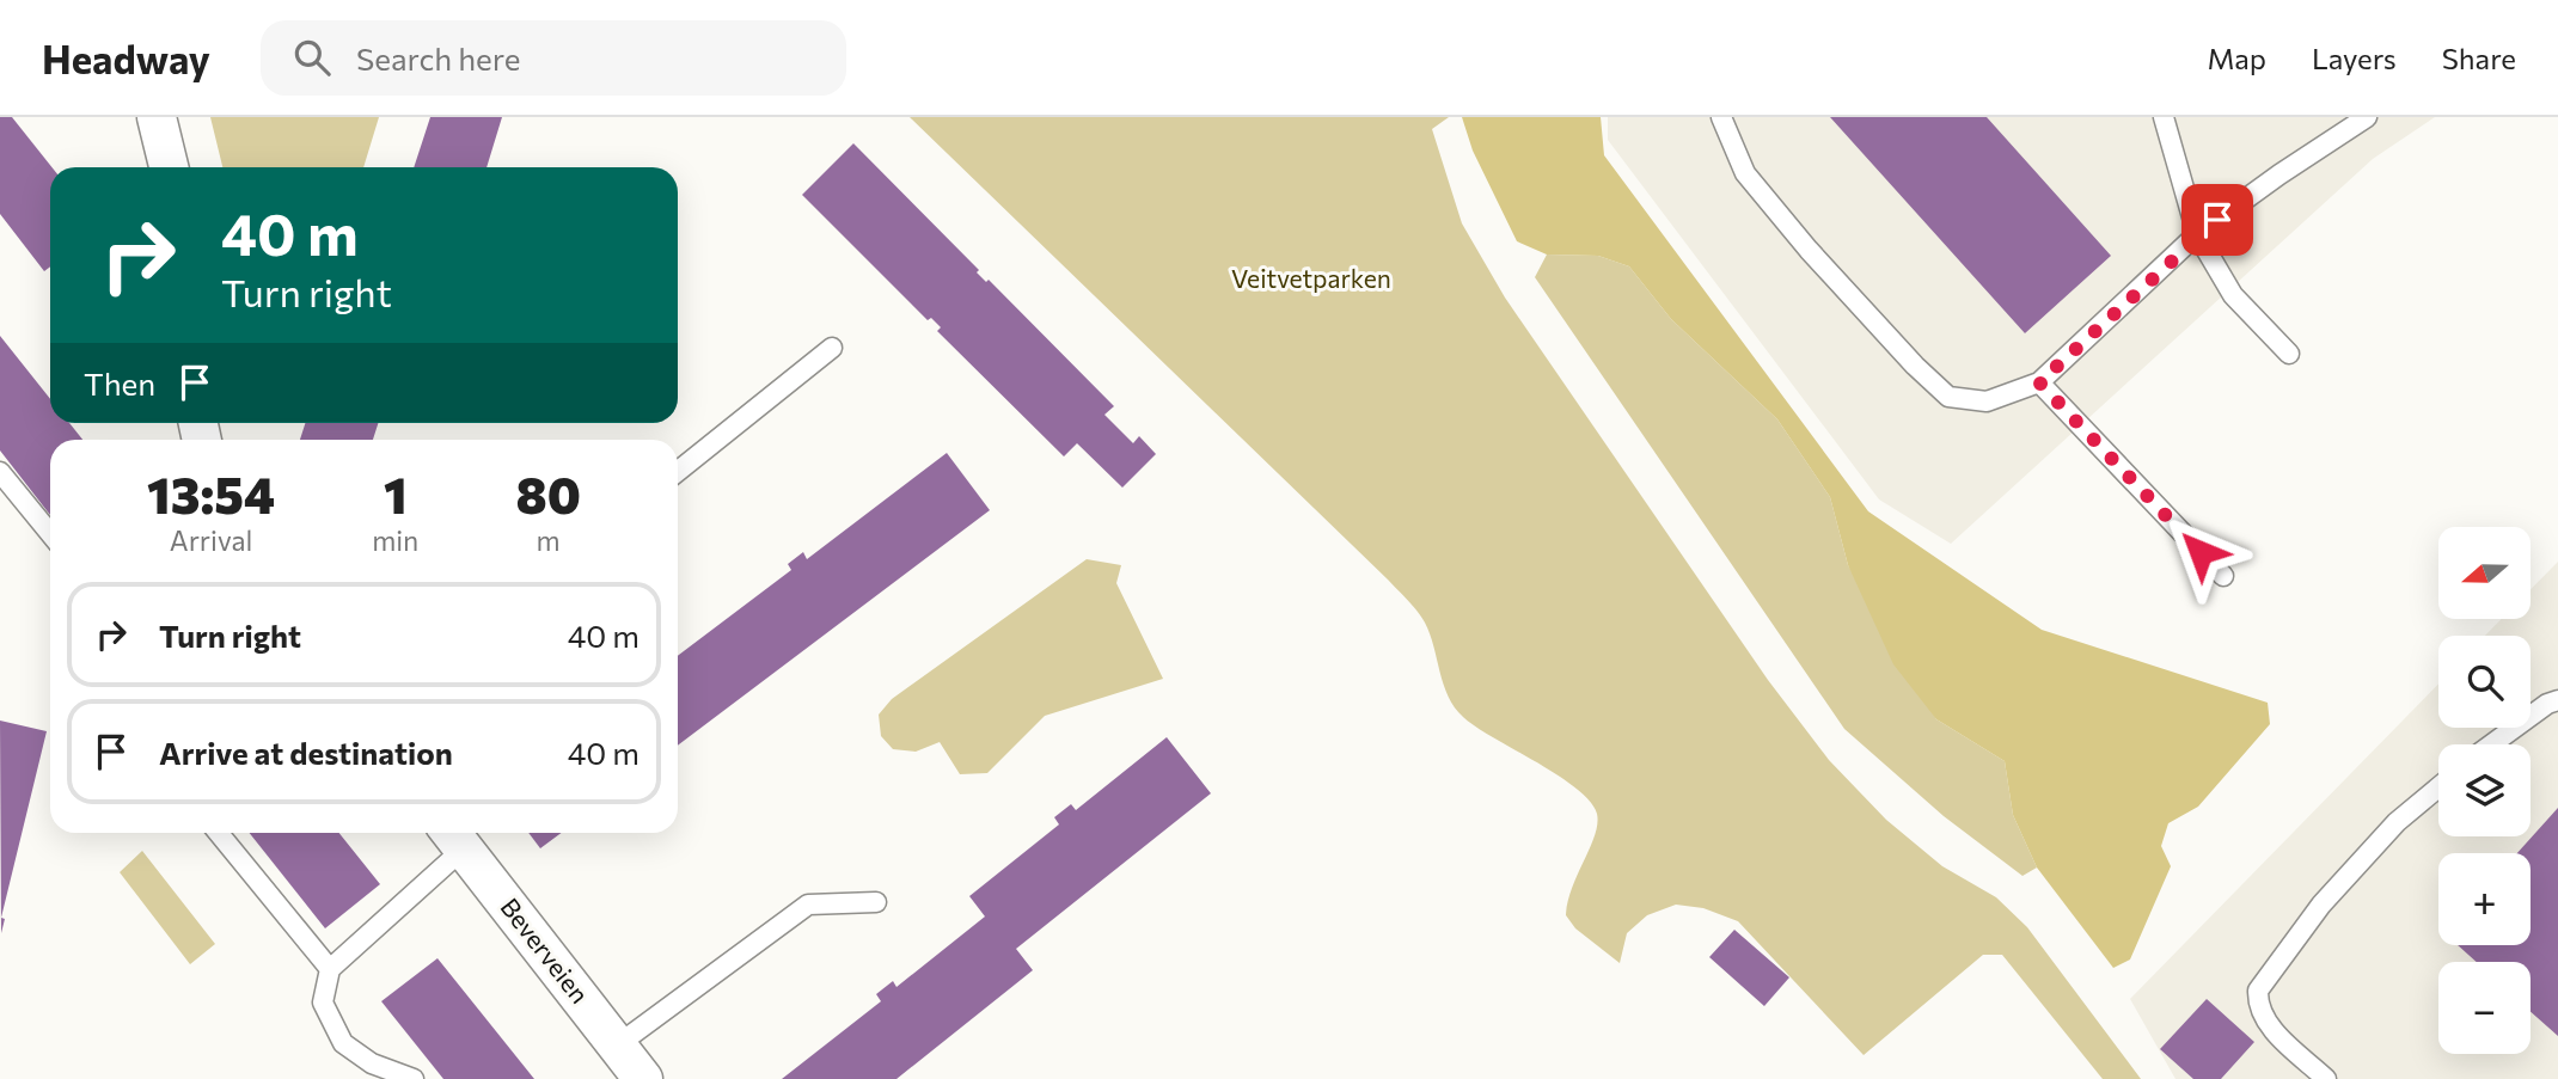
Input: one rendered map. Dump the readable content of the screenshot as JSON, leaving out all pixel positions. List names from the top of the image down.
{
  "streets": {
    "street": ["Beverveien"]
  },
  "parks": ["Veitvetparken"],
  "north": "left",
  "page": {
    "header": "Headway",
    "search": "Search here",
    "nav": ["Map", "Layers", "Share"],
    "turn": ["40 m", "Turn right"],
    "then": "Then",
    "eta": [
      "13:54",
      "Arrival",
      "1",
      "min",
      "80",
      "m"
    ],
    "map_buttons": ["+", "−"],
    "list": [
      {
        "name": "Turn right",
        "value": "40 m"
      },
      {
        "name": "Arrive at destination",
        "value": "40 m"
      }
    ]
  }
}
